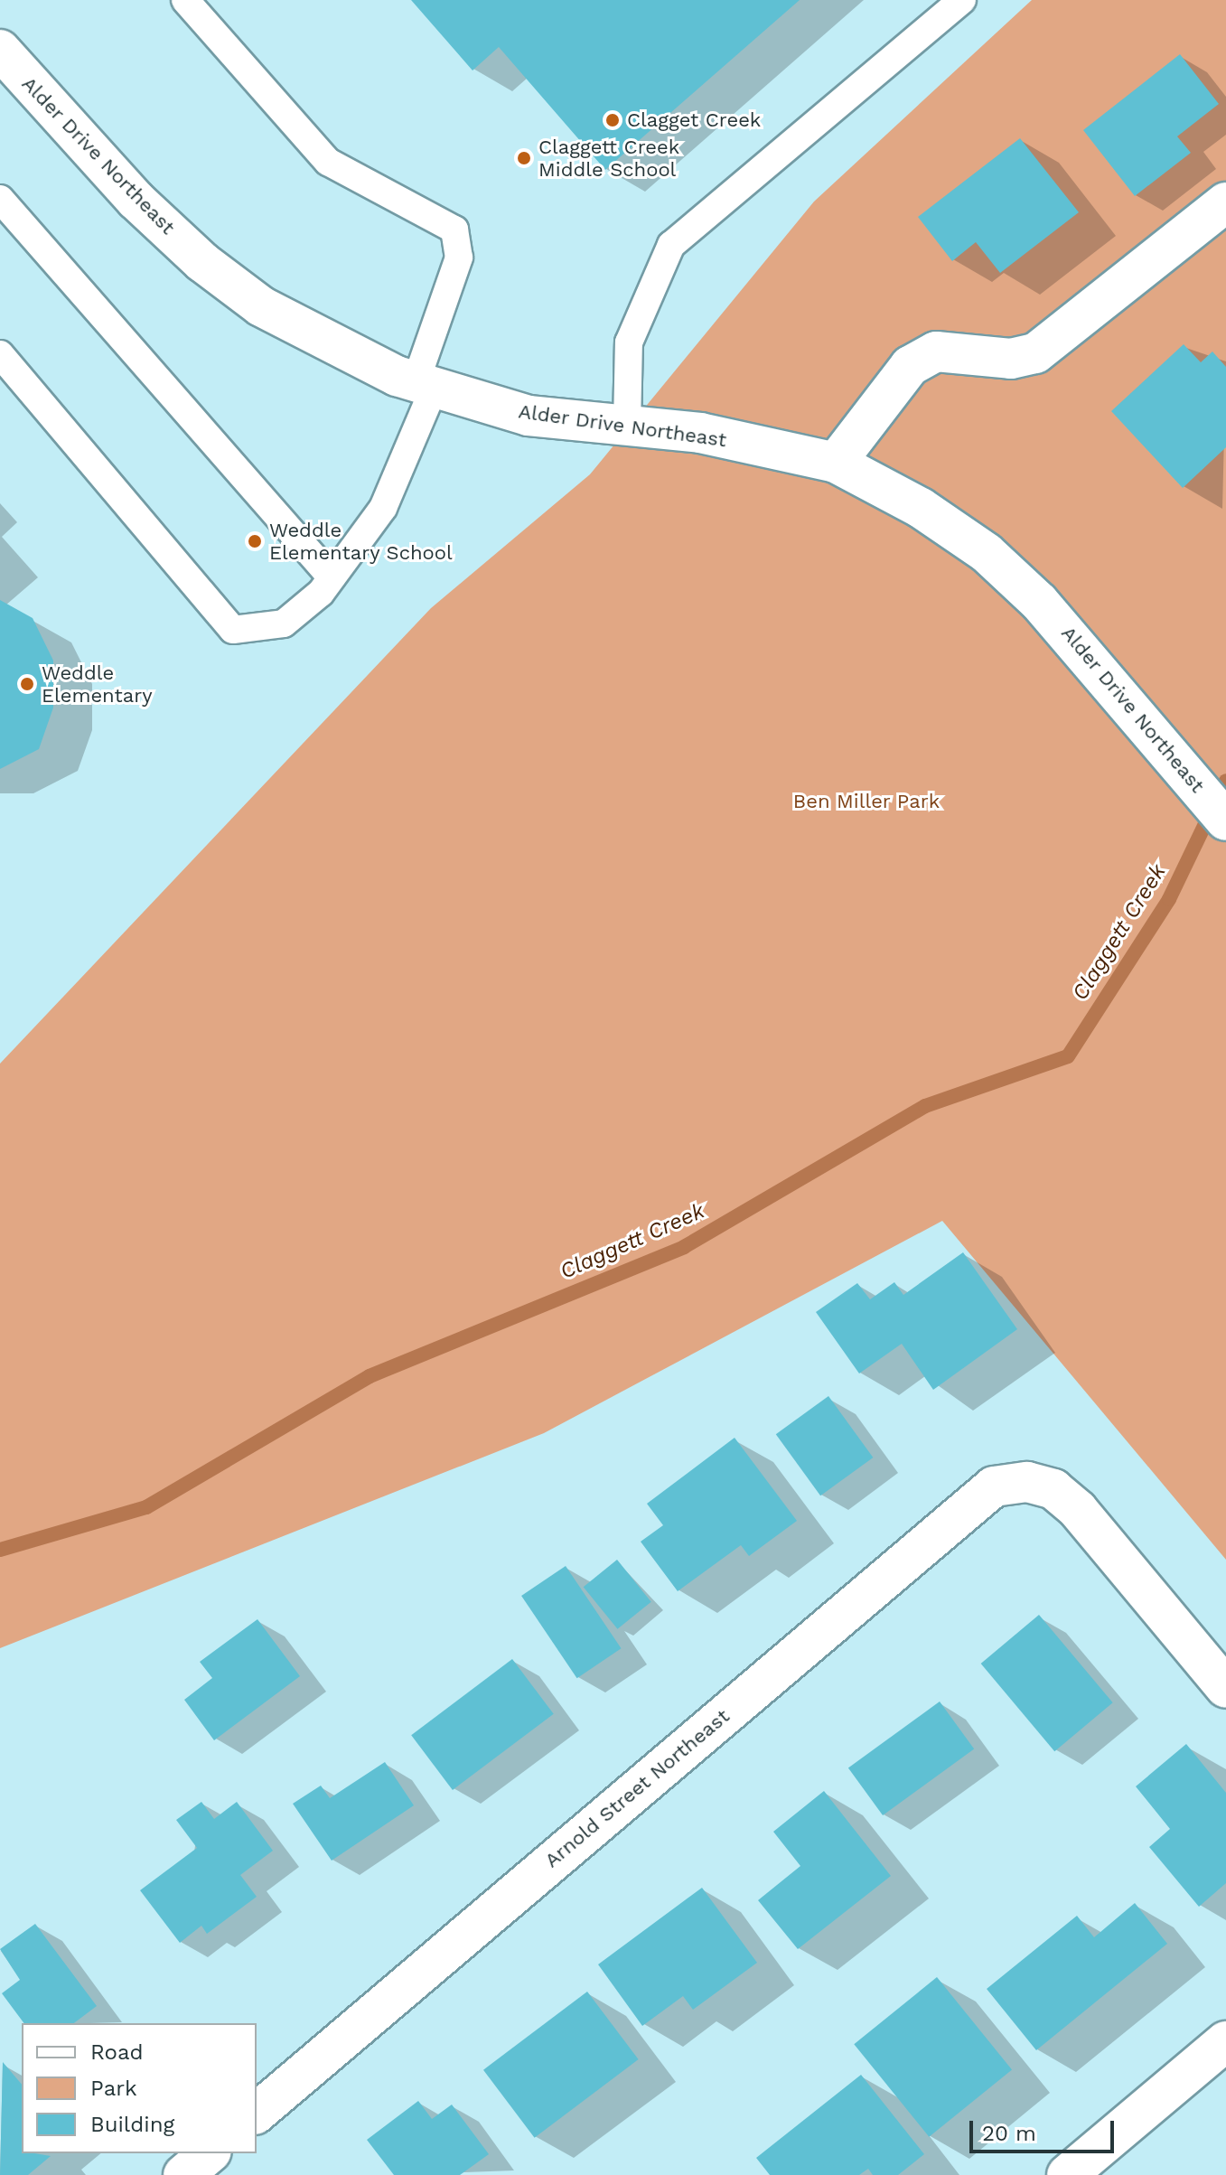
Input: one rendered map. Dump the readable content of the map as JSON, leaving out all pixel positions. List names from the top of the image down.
{
  "streets": {
    "street": ["Alder Drive Northeast", "Arnold Street Northeast"]
  },
  "water": ["Claggett Creek"],
  "parks": ["Ben Miller Park"],
  "places": [
    "Clagget Creek",
    "Claggett Creek Middle School",
    "Weddle Elementary School",
    "Weddle Elementary"
  ],
  "legend": ["Road", "Park", "Building"],
  "scale_bar": "20 m"
}
